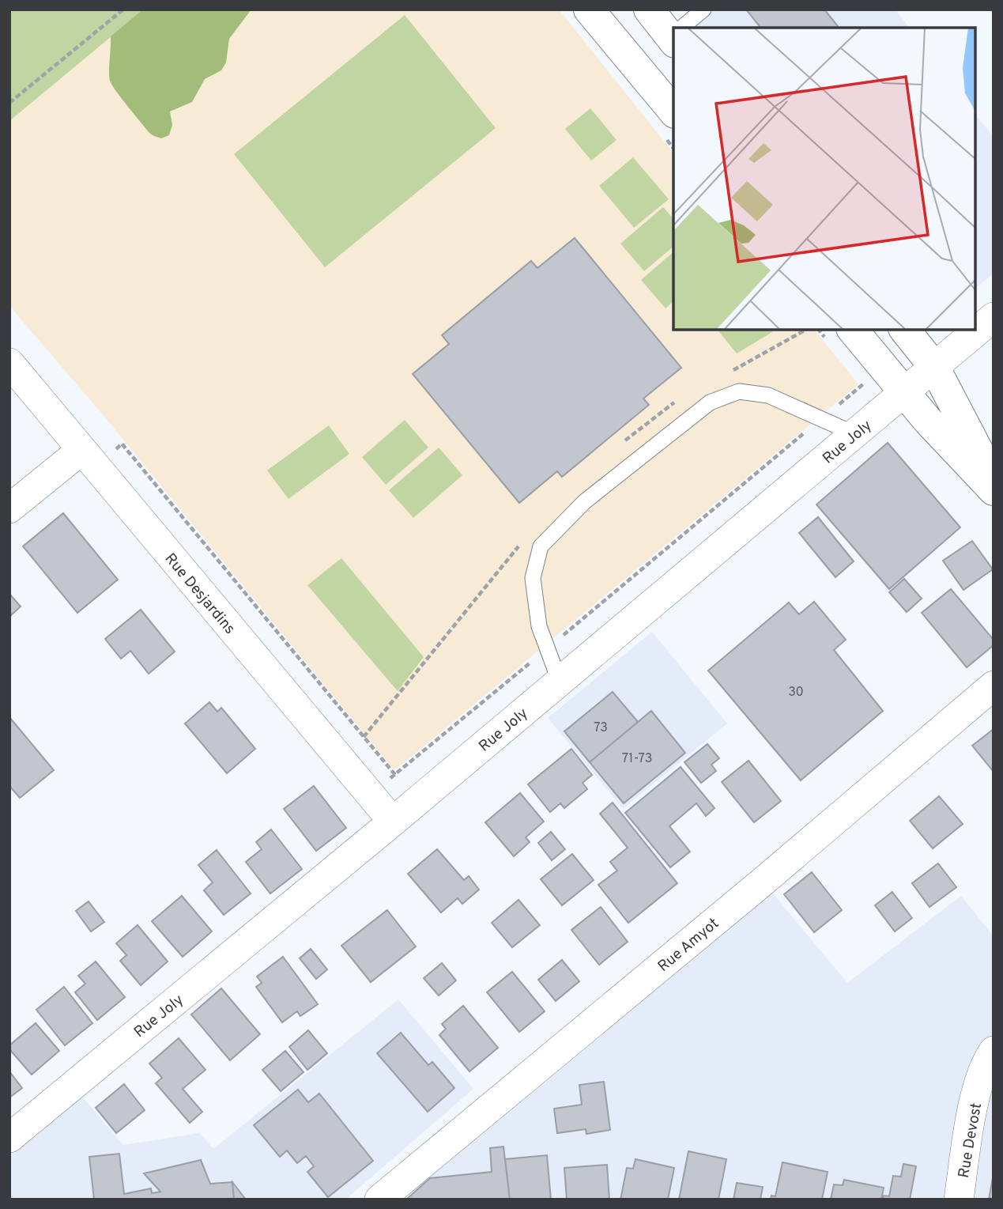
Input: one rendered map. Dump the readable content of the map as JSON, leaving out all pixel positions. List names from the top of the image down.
{
  "streets": {
    "street": [
      "Rue Joly",
      "Rue Desjardins",
      "Rue Amyot",
      "Rue Devost"
    ]
  },
  "crossings": [
    ["Rue Joly", "Rue Desjardins"]
  ],
  "house_numbers": ["30", "73", "71-73"]
}
